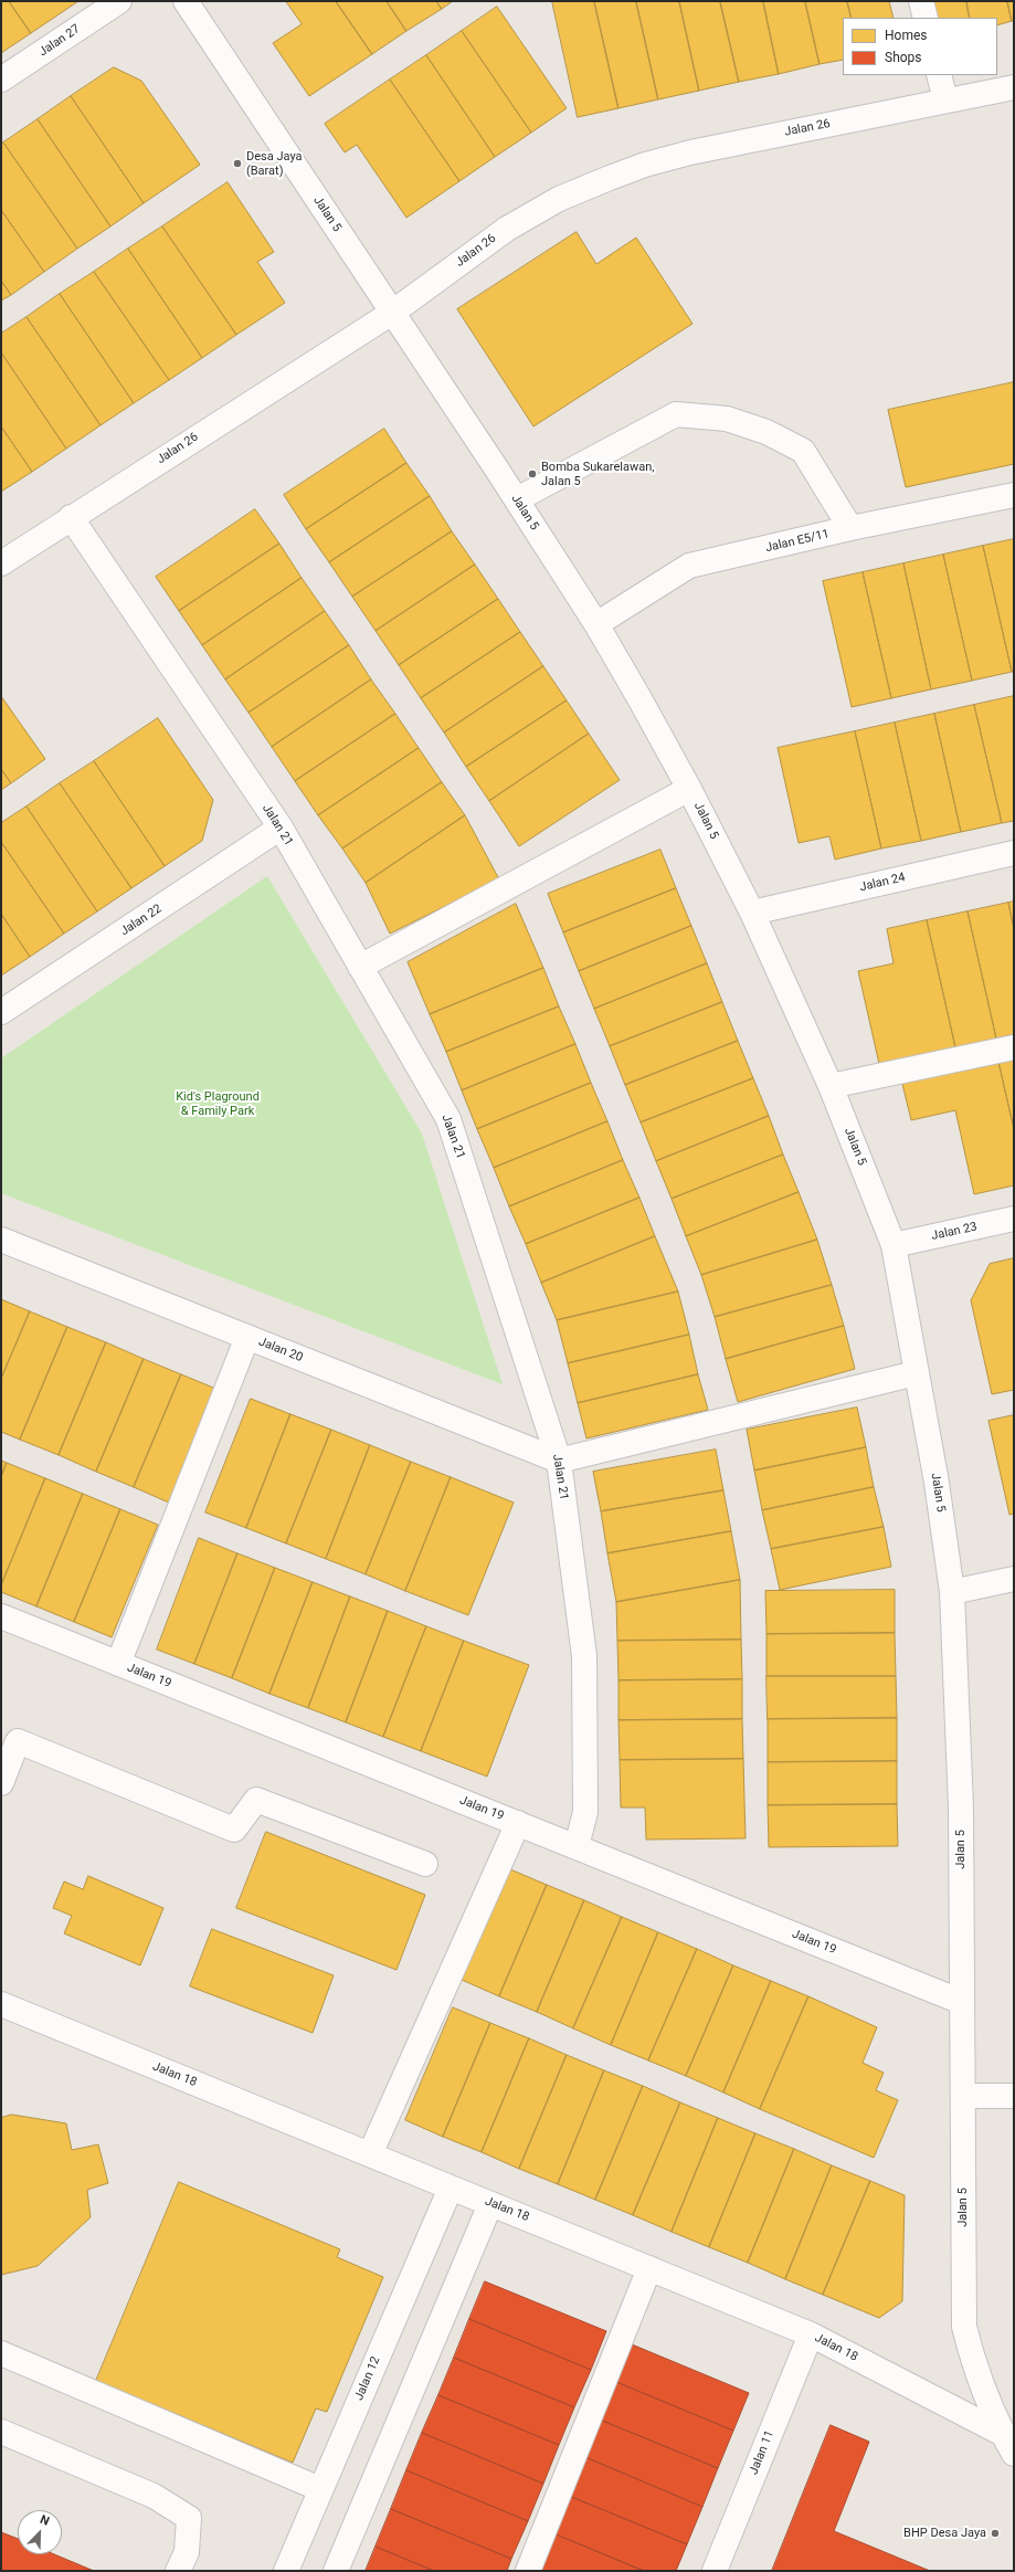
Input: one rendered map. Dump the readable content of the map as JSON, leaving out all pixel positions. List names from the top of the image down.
{
  "streets": {
    "street": [
      "Jalan 27",
      "Jalan 26",
      "Jalan 5",
      "Jalan E5/11",
      "Jalan 21",
      "Jalan 24",
      "Jalan 22",
      "Jalan 23",
      "Jalan 20",
      "Jalan 19",
      "Jalan 18",
      "Jalan 12",
      "Jalan 11"
    ]
  },
  "crossings": [
    ["Jalan 26", "Jalan 5"],
    ["Jalan 26", "Jalan 21"],
    ["Jalan 5", "Jalan E5/11"],
    ["Jalan 5", "Jalan 24"],
    ["Jalan 5", "Jalan 23"],
    ["Jalan 5", "Jalan 19"],
    ["Jalan 5", "Jalan 18"],
    ["Jalan 21", "Jalan 22"],
    ["Jalan 21", "Jalan 20"],
    ["Jalan 21", "Jalan 19"],
    ["Jalan 18", "Jalan 12"],
    ["Jalan 18", "Jalan 11"]
  ],
  "parks": ["Kid's Plaground & Family Park"],
  "places": ["Desa Jaya (Barat)", "Bomba Sukarelawan, Jalan 5", "BHP Desa Jaya"],
  "legend": ["Homes", "Shops"],
  "north": "top right"
}
